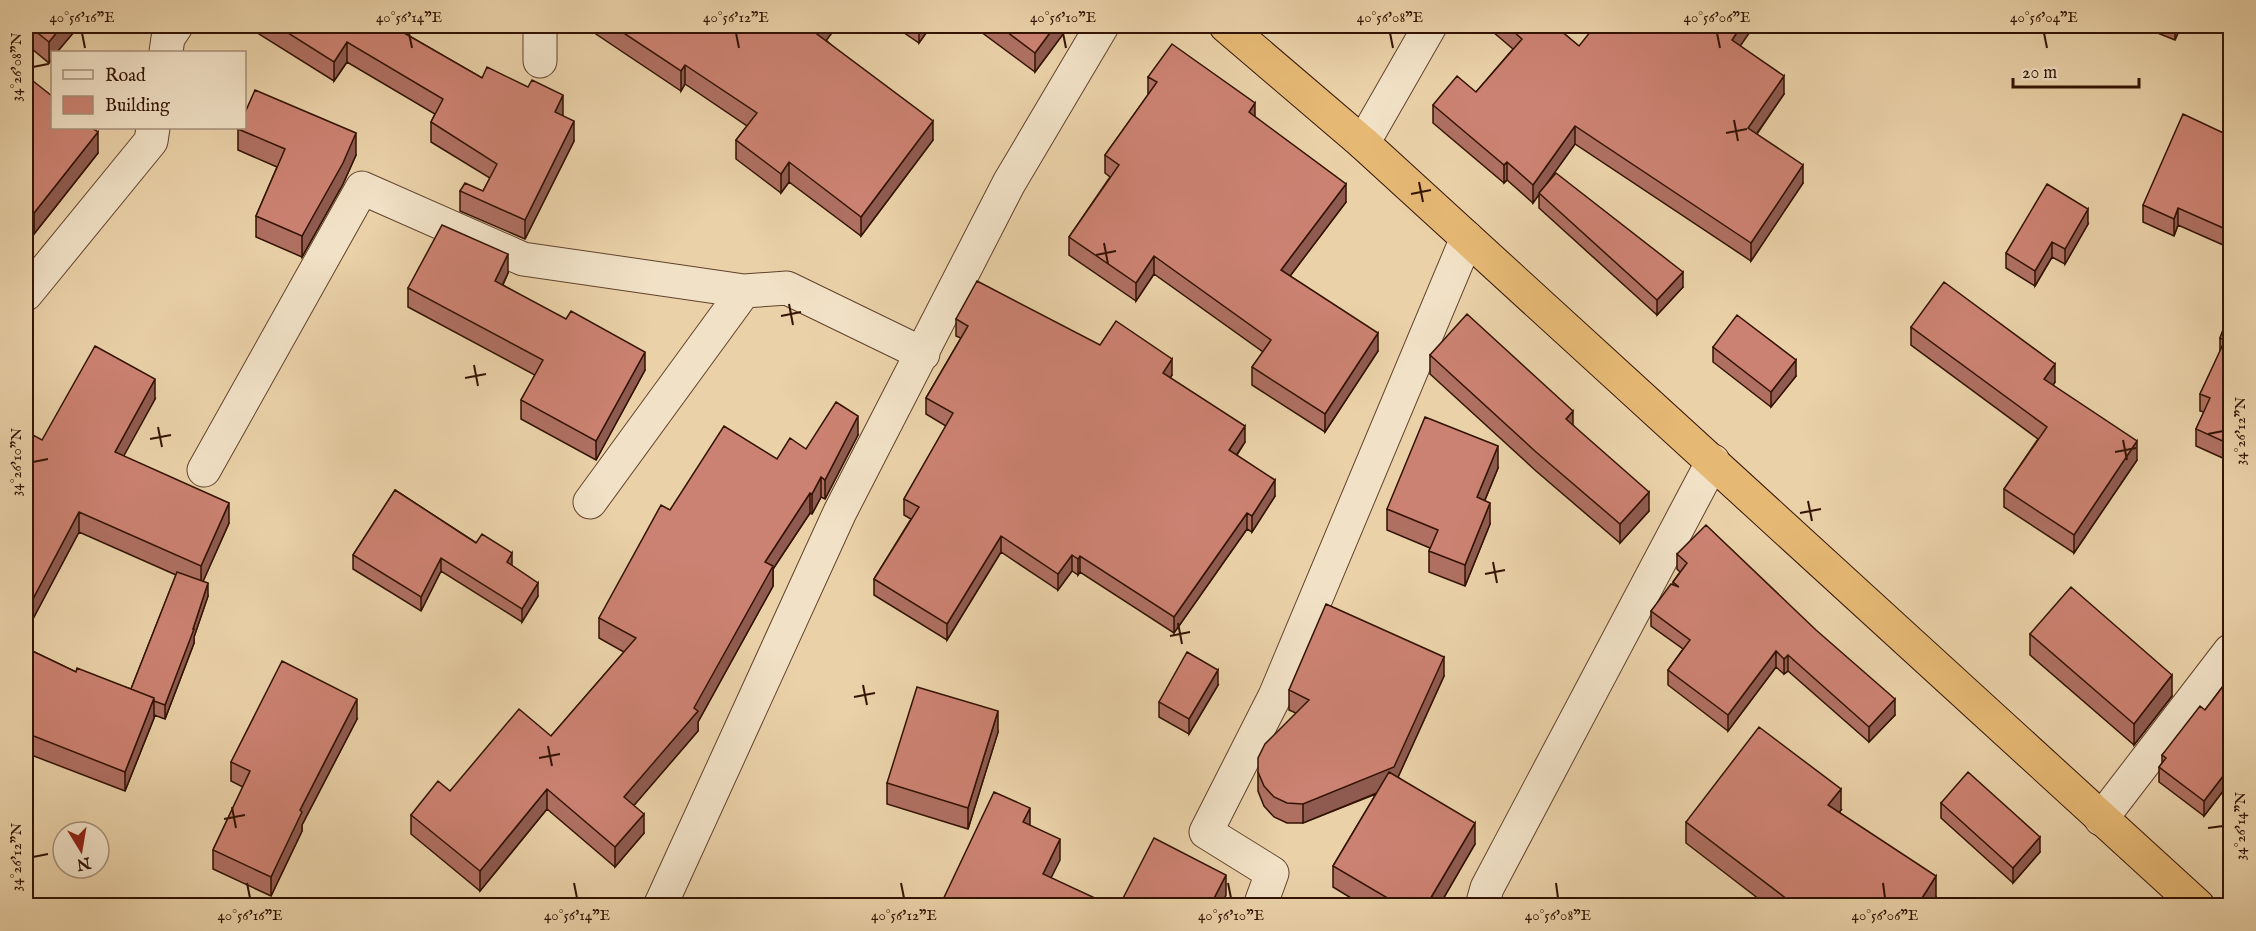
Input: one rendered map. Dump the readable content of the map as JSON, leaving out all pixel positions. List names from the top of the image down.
{
  "legend": ["Road", "Building"],
  "scale_bar": "20 m",
  "north": "bottom",
  "coordinates": [
    "40°56'16\"E",
    "40°56'14\"E",
    "40°56'12\"E",
    "40°56'10\"E",
    "40°56'08\"E",
    "40°56'06\"E",
    "40°56'04\"E",
    "34°26'08\"N",
    "34°26'12\"N",
    "34°26'10\"N",
    "34°26'14\"N"
  ]
}
